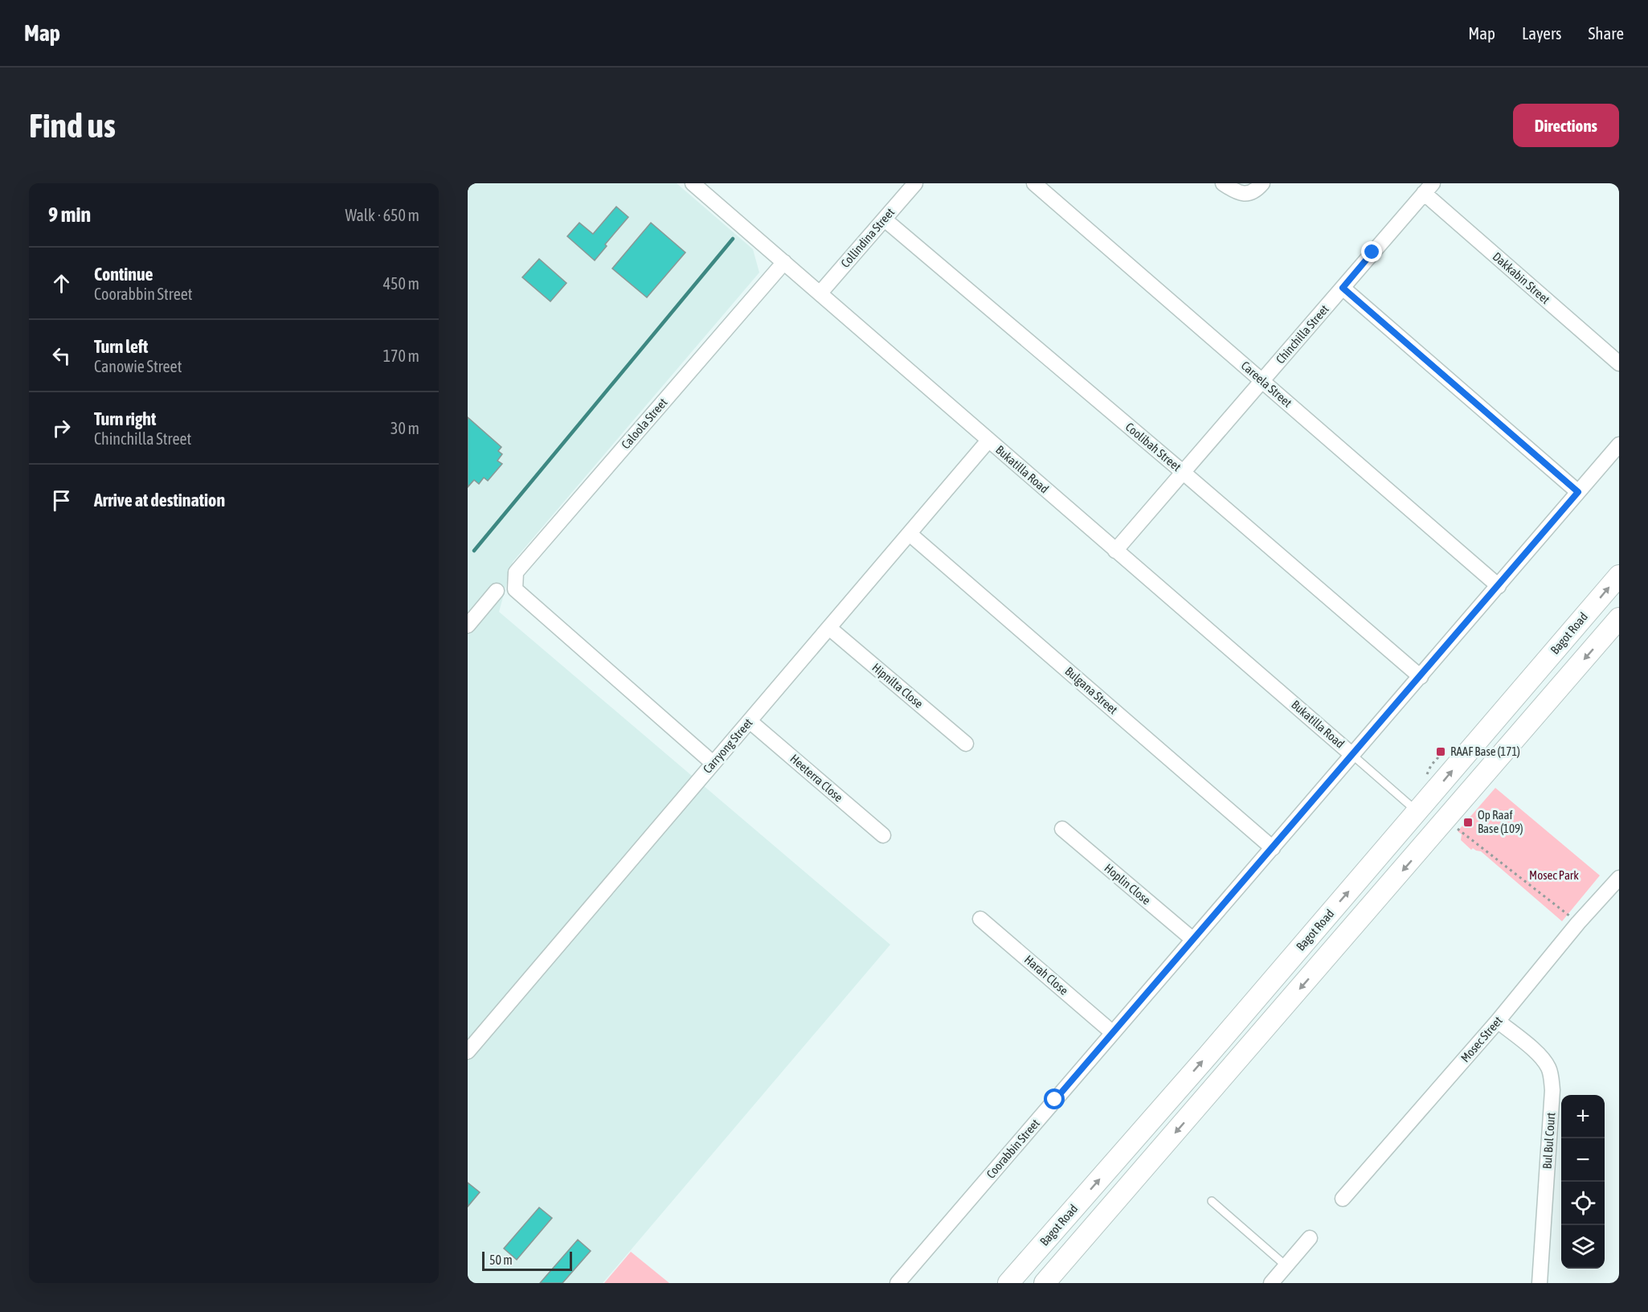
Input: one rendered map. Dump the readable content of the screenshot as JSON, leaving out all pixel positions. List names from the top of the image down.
{
  "streets": {
    "main road": ["Bagot Road"],
    "street": [
      "Collindina Street",
      "Dakkabin Street",
      "Chinchilla Street",
      "Careela Street",
      "Caloola Street",
      "Coolibah Street",
      "Bukatilla Road",
      "Hipnilta Close",
      "Bulgana Street",
      "Carryong Street",
      "Heeterra Close",
      "Hoplin Close",
      "Harah Close",
      "Mosec Street",
      "Bul Bul Court",
      "Coorabbin Street"
    ]
  },
  "crossings": [
    ["Collindina Street", "Coolibah Street"],
    ["Collindina Street", "Bukatilla Road"],
    ["Dakkabin Street", "Chinchilla Street"],
    ["Chinchilla Street", "Careela Street"],
    ["Chinchilla Street", "Coolibah Street"],
    ["Chinchilla Street", "Bukatilla Road"],
    ["Careela Street", "Coorabbin Street"],
    ["Caloola Street", "Bukatilla Road"],
    ["Caloola Street", "Carryong Street"],
    ["Coolibah Street", "Coorabbin Street"],
    ["Bukatilla Road", "Carryong Street"],
    ["Bukatilla Road", "Coorabbin Street"],
    ["Hipnilta Close", "Carryong Street"],
    ["Bulgana Street", "Carryong Street"],
    ["Bulgana Street", "Coorabbin Street"],
    ["Carryong Street", "Heeterra Close"],
    ["Hoplin Close", "Coorabbin Street"],
    ["Harah Close", "Coorabbin Street"],
    ["Mosec Street", "Bul Bul Court"]
  ],
  "parks": ["Mosec Park"],
  "places": {
    "transit": ["RAAF Base (171)", "Op Raaf Base (109)"]
  },
  "scale_bar": "50 m",
  "page": {
    "header": "Map",
    "nav": ["Map", "Layers", "Share"],
    "buttons": "Directions",
    "title": "Find us",
    "heading": ["9 min", "Walk · 650 m"],
    "list": [
      ["Continue", "Coorabbin Street", "450 m"],
      ["Turn left", "Canowie Street", "170 m"],
      ["Turn right", "Chinchilla Street", "30 m"],
      "Arrive at destination"
    ],
    "map_buttons": ["+", "−"],
    "scale": "50 m"
  }
}
